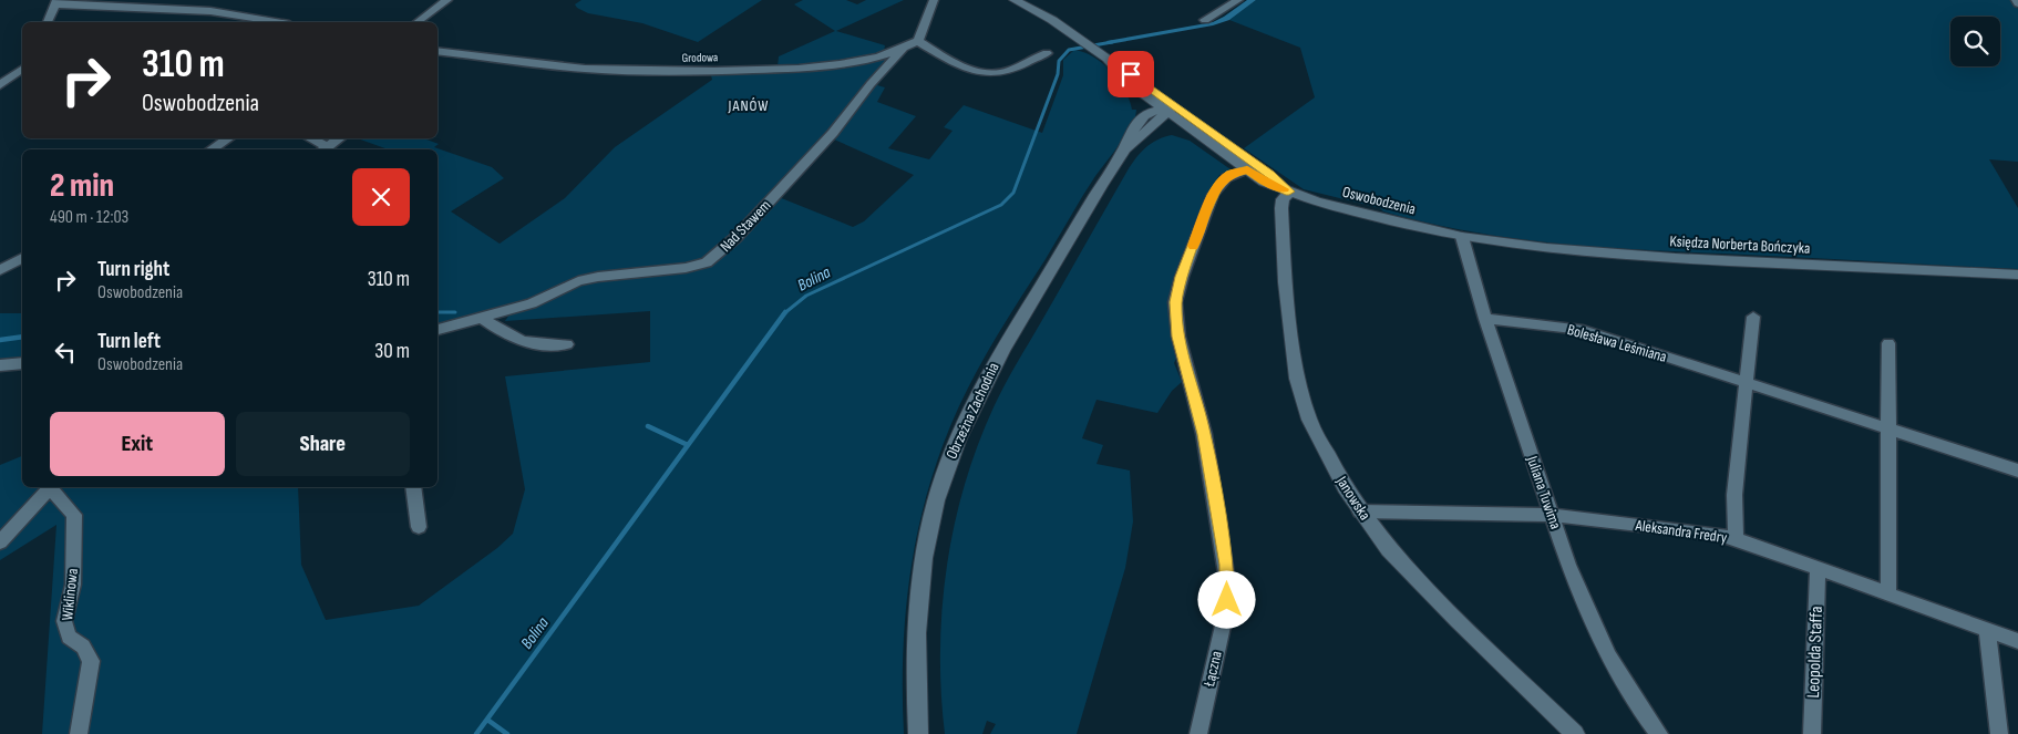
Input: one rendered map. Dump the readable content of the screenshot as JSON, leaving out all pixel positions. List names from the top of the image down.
{
  "streets": {
    "street": [
      "Grodowa",
      "Oswobodzenia",
      "Nad Stawem",
      "Księdza Norberta Bończyka",
      "Bolesława Leśmiana",
      "Obrzeżna Zachodnia",
      "Juliana Tuwima",
      "Janowska",
      "Aleksandra Fredry",
      "Wiklinowa",
      "Leopolda Staffa",
      "Łączna"
    ]
  },
  "crossings": [
    ["Grodowa", "Nad Stawem"],
    ["Oswobodzenia", "Księdza Norberta Bończyka"],
    ["Oswobodzenia", "Obrzeżna Zachodnia"],
    ["Oswobodzenia", "Juliana Tuwima"],
    ["Oswobodzenia", "Janowska"],
    ["Oswobodzenia", "Łączna"],
    ["Księdza Norberta Bończyka", "Juliana Tuwima"],
    ["Bolesława Leśmiana", "Juliana Tuwima"],
    ["Juliana Tuwima", "Aleksandra Fredry"],
    ["Janowska", "Aleksandra Fredry"],
    ["Aleksandra Fredry", "Leopolda Staffa"]
  ],
  "districts": ["JANÓW"],
  "water": ["Bolina"],
  "page": {
    "turn": ["310 m", "Oswobodzenia"],
    "heading": ["2 min", "490 m · 12:03"],
    "list": [
      {
        "name": "Turn right",
        "note": "Oswobodzenia",
        "value": "310 m"
      },
      {
        "name": "Turn left",
        "note": "Oswobodzenia",
        "value": "30 m"
      }
    ],
    "buttons": ["Exit", "Share"]
  }
}
